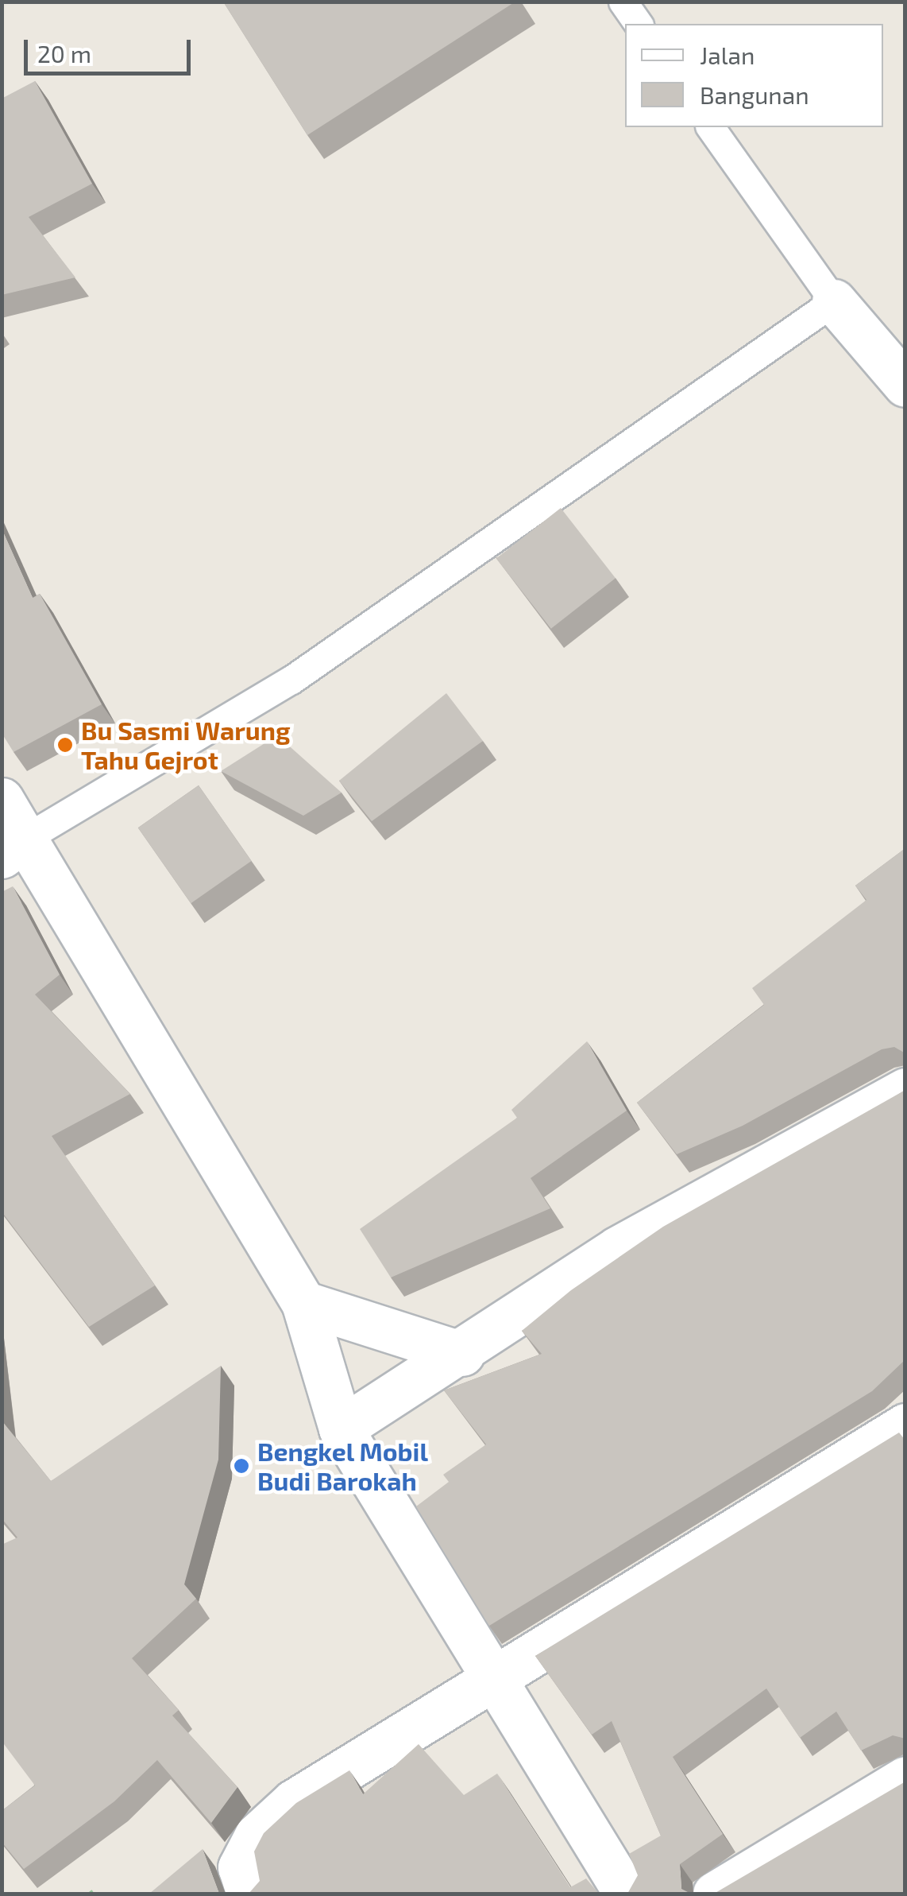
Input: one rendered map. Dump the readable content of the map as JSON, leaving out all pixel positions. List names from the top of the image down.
{
  "places": ["Bu Sasmi Warung Tahu Gejrot", "Bengkel Mobil Budi Barokah"],
  "legend": ["Jalan", "Bangunan"],
  "scale_bar": "20 m"
}
